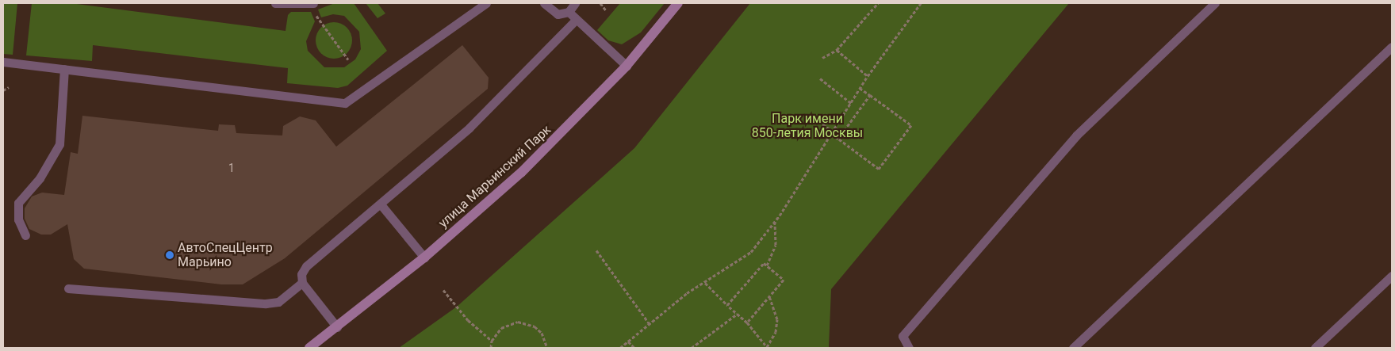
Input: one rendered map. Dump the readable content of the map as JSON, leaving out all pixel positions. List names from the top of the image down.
{
  "streets": {
    "main road": ["улица Марьинский Парк"]
  },
  "parks": ["Парк имени 850-летия Москвы"],
  "places": ["АвтоСпецЦентр Марьино"],
  "house_numbers": ["1"]
}
